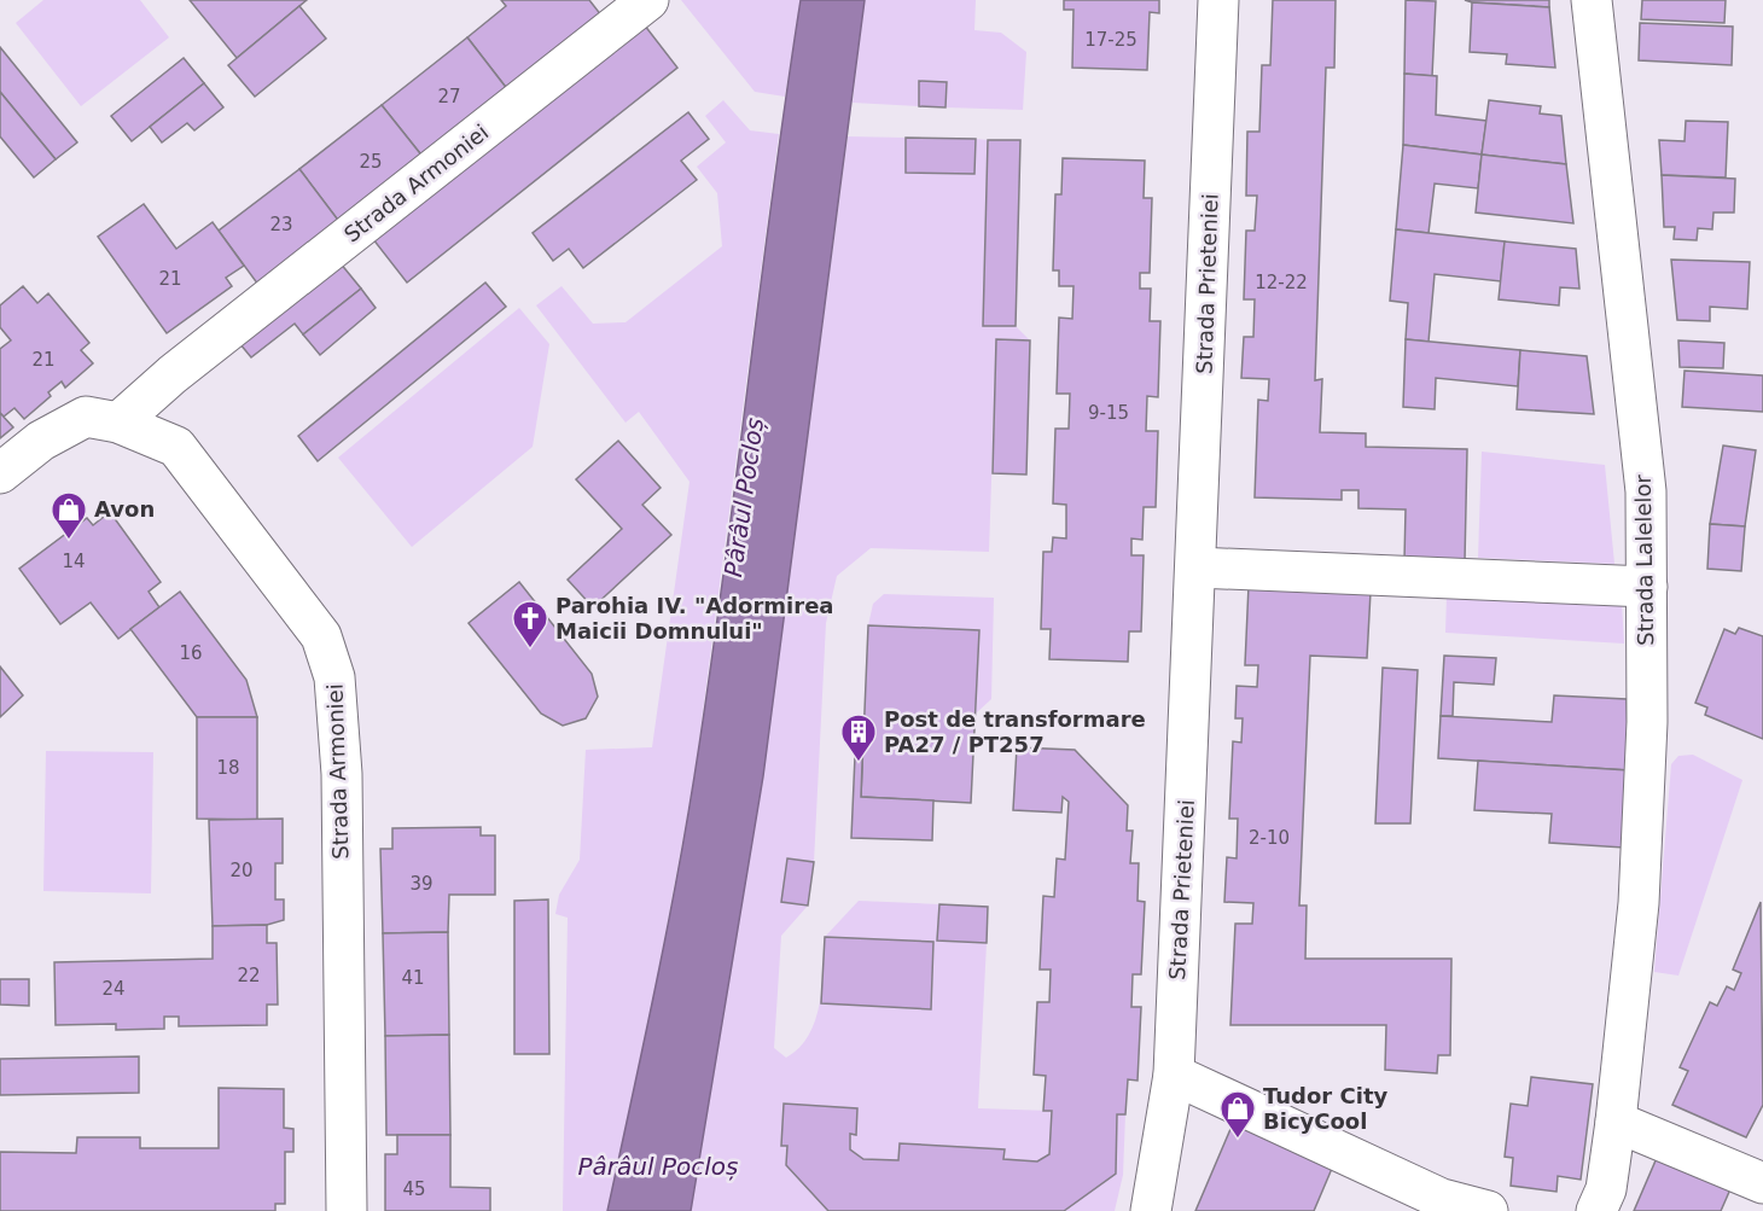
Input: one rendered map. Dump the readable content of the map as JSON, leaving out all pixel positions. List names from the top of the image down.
{
  "streets": {
    "street": ["Strada Armoniei", "Strada Prieteniei", "Strada Lalelelor"]
  },
  "water": ["Pârâul Pocloș"],
  "places": {
    "shop": ["Avon", "Tudor City BicyCool"],
    "church": ["Parohia IV. \"Adormirea Maicii Domnului\""],
    "building": ["Post de transformare PA27 / PT257"]
  },
  "house_numbers": [
    "17-25",
    "27",
    "25",
    "23",
    "21",
    "12-22",
    "21",
    "9-15",
    "14",
    "16",
    "18",
    "2-10",
    "20",
    "39",
    "22",
    "41",
    "24",
    "45"
  ]
}
